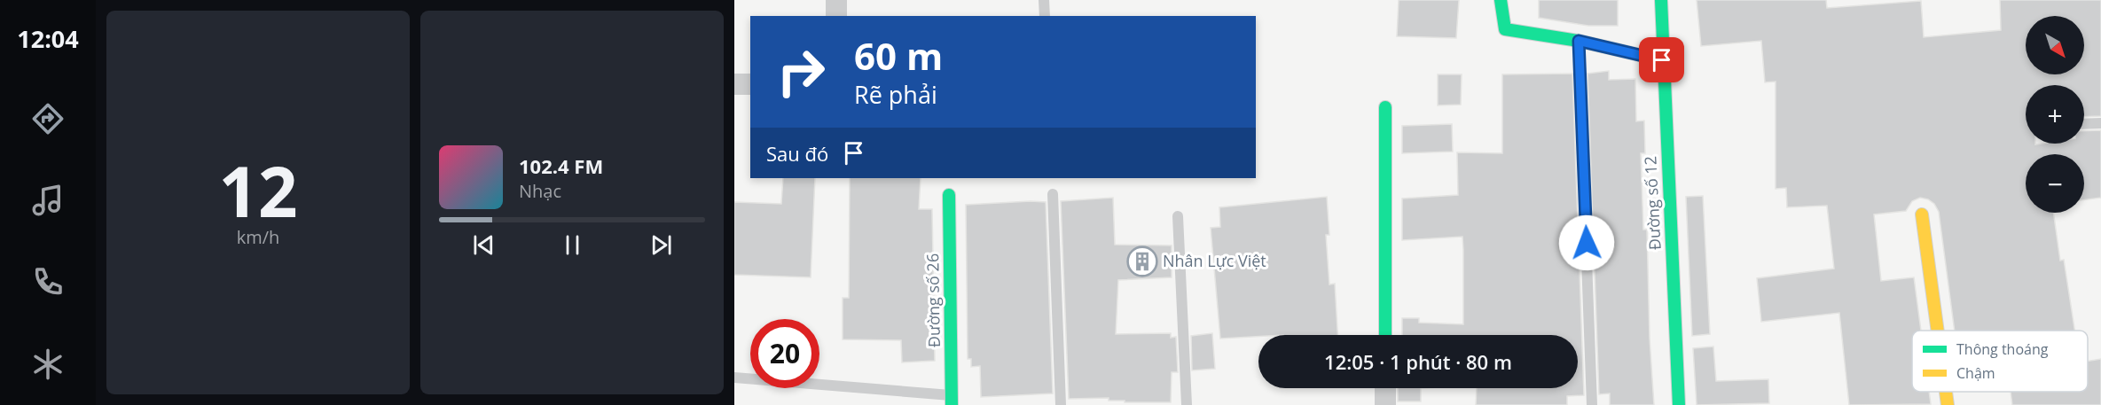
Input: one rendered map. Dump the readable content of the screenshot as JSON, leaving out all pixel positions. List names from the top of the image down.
{
  "streets": {
    "street": ["Đường số 12", "Đường số 26"]
  },
  "places": {
    "building": ["Nhân Lực Việt"]
  },
  "legend": ["Thông thoáng", "Chậm"],
  "north": "bottom right",
  "page": {
    "tabs": "12:04",
    "tile": ["12", "km/h"],
    "map_buttons": ["+", "−"],
    "turn": ["60 m", "Rẽ phải"],
    "then": "Sau đó",
    "song": ["102.4 FM", "Nhạc"],
    "limit": "20",
    "trip": "12:05 · 1 phút · 80 m"
  }
}
